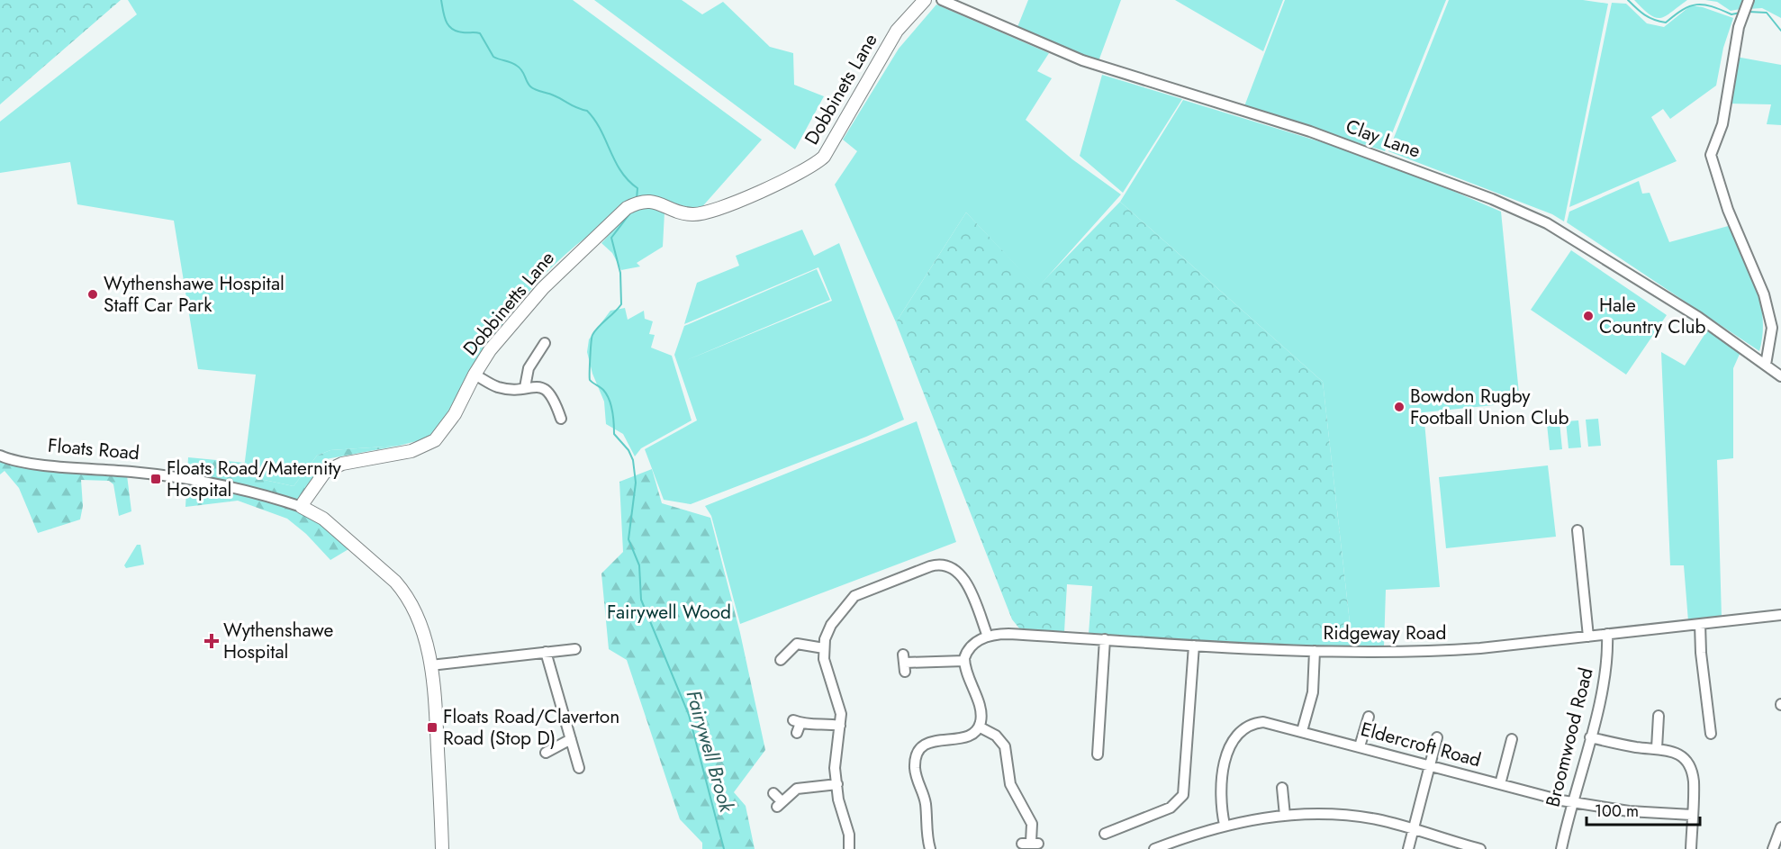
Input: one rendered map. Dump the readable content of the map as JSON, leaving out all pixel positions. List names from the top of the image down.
{
  "streets": {
    "street": [
      "Dobbinets Lane",
      "Clay Lane",
      "Dobbinetts Lane",
      "Floats Road",
      "Ridgeway Road",
      "Broomwood Road",
      "Eldercroft Road"
    ]
  },
  "crossings": [
    ["Dobbinets Lane", "Dobbinetts Lane"],
    ["Dobbinetts Lane", "Floats Road"],
    ["Ridgeway Road", "Broomwood Road"],
    ["Broomwood Road", "Eldercroft Road"]
  ],
  "water": ["Fairywell Brook"],
  "parks": ["Fairywell Wood"],
  "places": {
    "other": ["Wythenshawe Hospital Staff Car Park", "Hale Country Club", "Bowdon Rugby Football Union Club"],
    "transit": ["Floats Road/Maternity Hospital", "Floats Road/Claverton Road (Stop D)"],
    "health": ["Wythenshawe Hospital"]
  },
  "scale_bar": "100 m"
}
